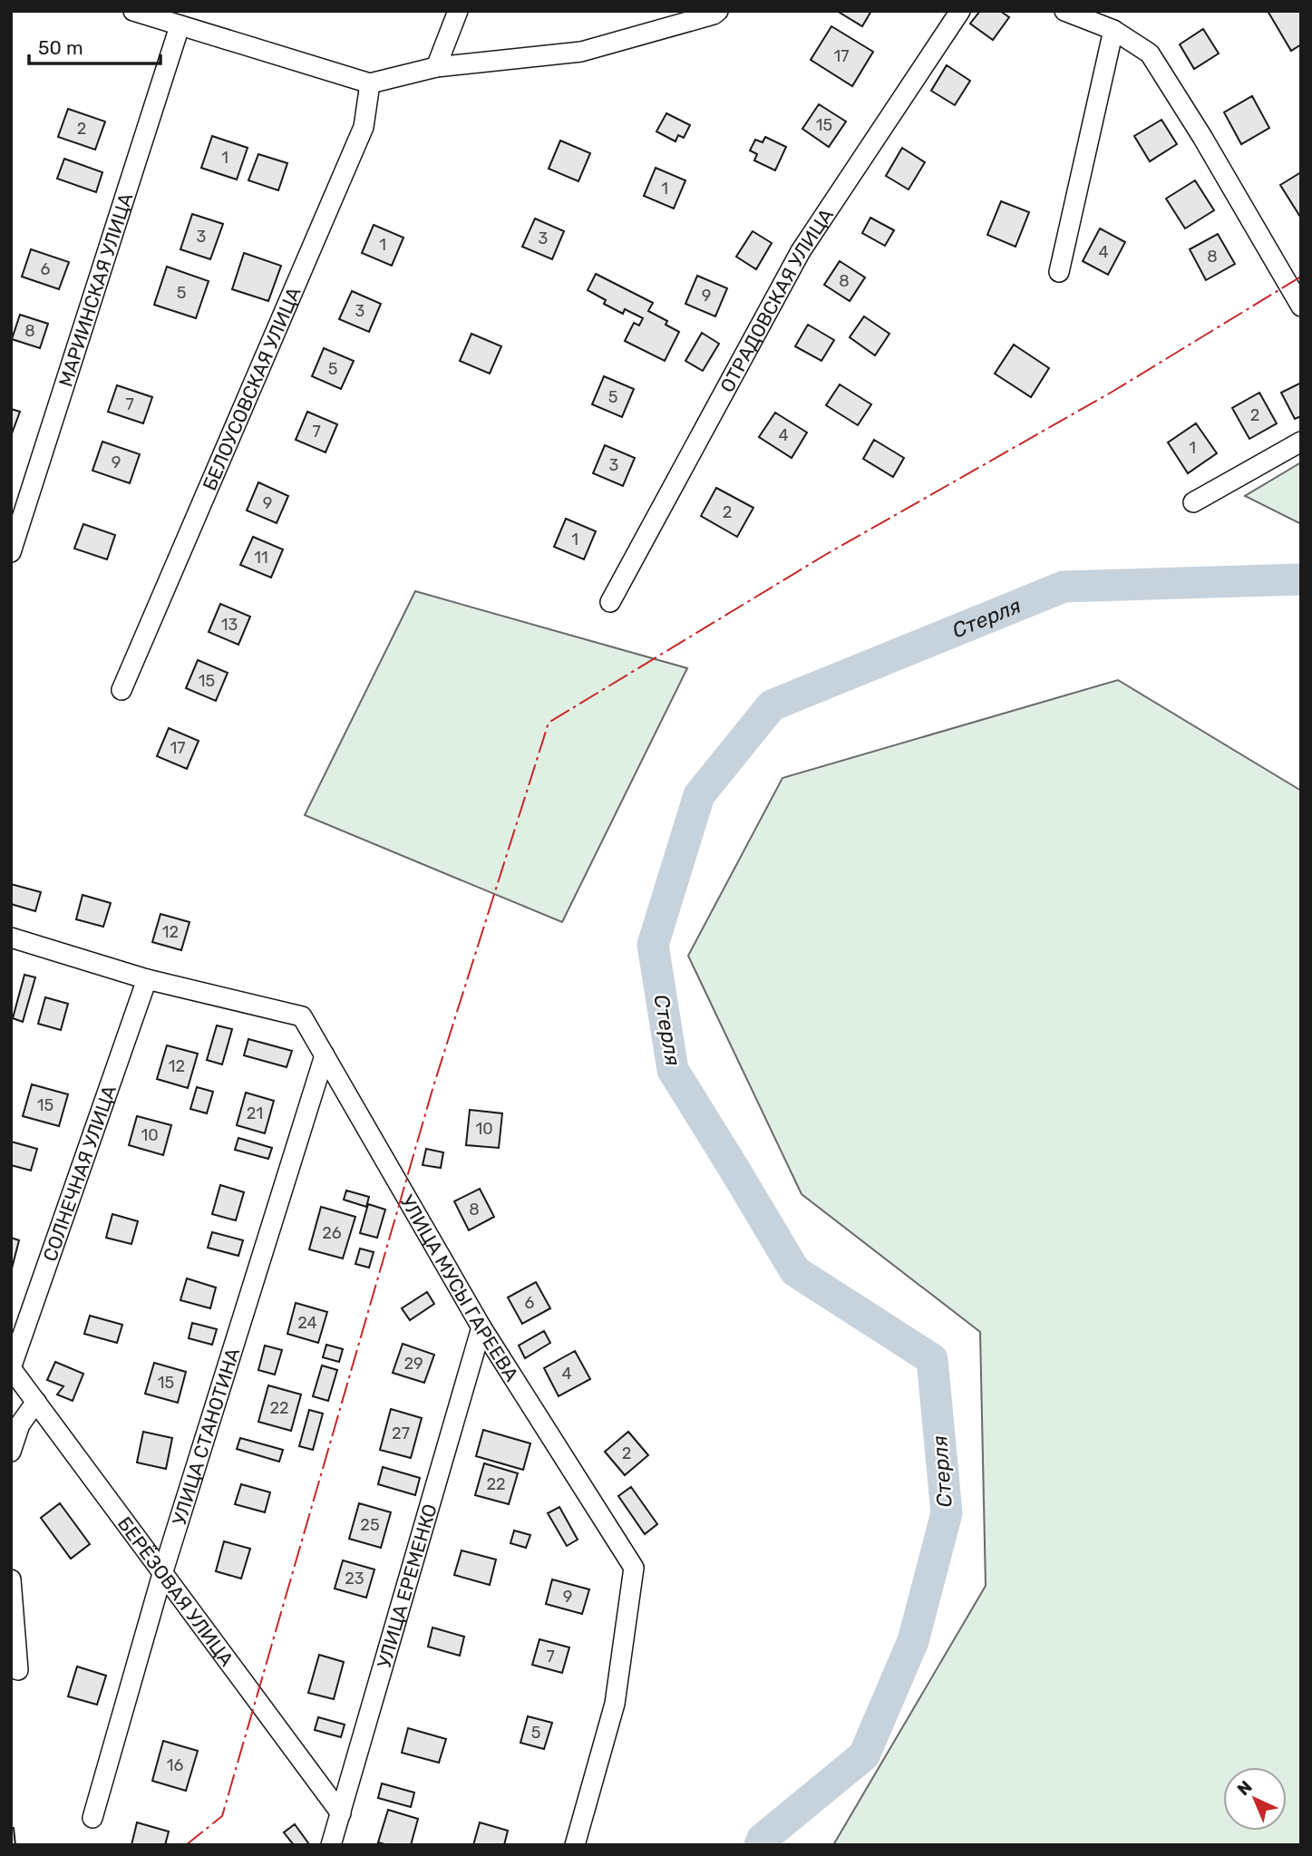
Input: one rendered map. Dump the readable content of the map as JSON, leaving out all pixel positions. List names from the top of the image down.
{
  "streets": {
    "street": [
      "МАРИИНСКАЯ УЛИЦА",
      "ОТРАДОВСКАЯ УЛИЦА",
      "БЕЛОУСОВСКАЯ УЛИЦА",
      "СОЛНЕЧНАЯ УЛИЦА",
      "УЛИЦА МУСЫ ГАРЕЕВА",
      "УЛИЦА СТАНОТИНА",
      "УЛИЦА ЕРЕМЕНКО",
      "БЕРЁЗОВАЯ УЛИЦА"
    ]
  },
  "crossings": [
    ["СОЛНЕЧНАЯ УЛИЦА", "УЛИЦА МУСЫ ГАРЕЕВА"],
    ["СОЛНЕЧНАЯ УЛИЦА", "БЕРЁЗОВАЯ УЛИЦА"],
    ["УЛИЦА МУСЫ ГАРЕЕВА", "УЛИЦА СТАНОТИНА"],
    ["УЛИЦА МУСЫ ГАРЕЕВА", "УЛИЦА ЕРЕМЕНКО"],
    ["УЛИЦА СТАНОТИНА", "БЕРЁЗОВАЯ УЛИЦА"],
    ["УЛИЦА ЕРЕМЕНКО", "БЕРЁЗОВАЯ УЛИЦА"]
  ],
  "water": ["Стерля"],
  "house_numbers": [
    "17",
    "15",
    "2",
    "1",
    "1",
    "3",
    "3",
    "1",
    "4",
    "8",
    "6",
    "8",
    "5",
    "9",
    "3",
    "8",
    "5",
    "5",
    "7",
    "2",
    "7",
    "4",
    "1",
    "9",
    "3",
    "9",
    "2",
    "1",
    "11",
    "13",
    "15",
    "17",
    "12",
    "12",
    "15",
    "21",
    "10",
    "10",
    "8",
    "26",
    "6",
    "24",
    "29",
    "4",
    "15",
    "22",
    "27",
    "2",
    "22",
    "25",
    "23",
    "9",
    "7",
    "5",
    "16"
  ],
  "scale_bar": "50 m",
  "north": "top left"
}
